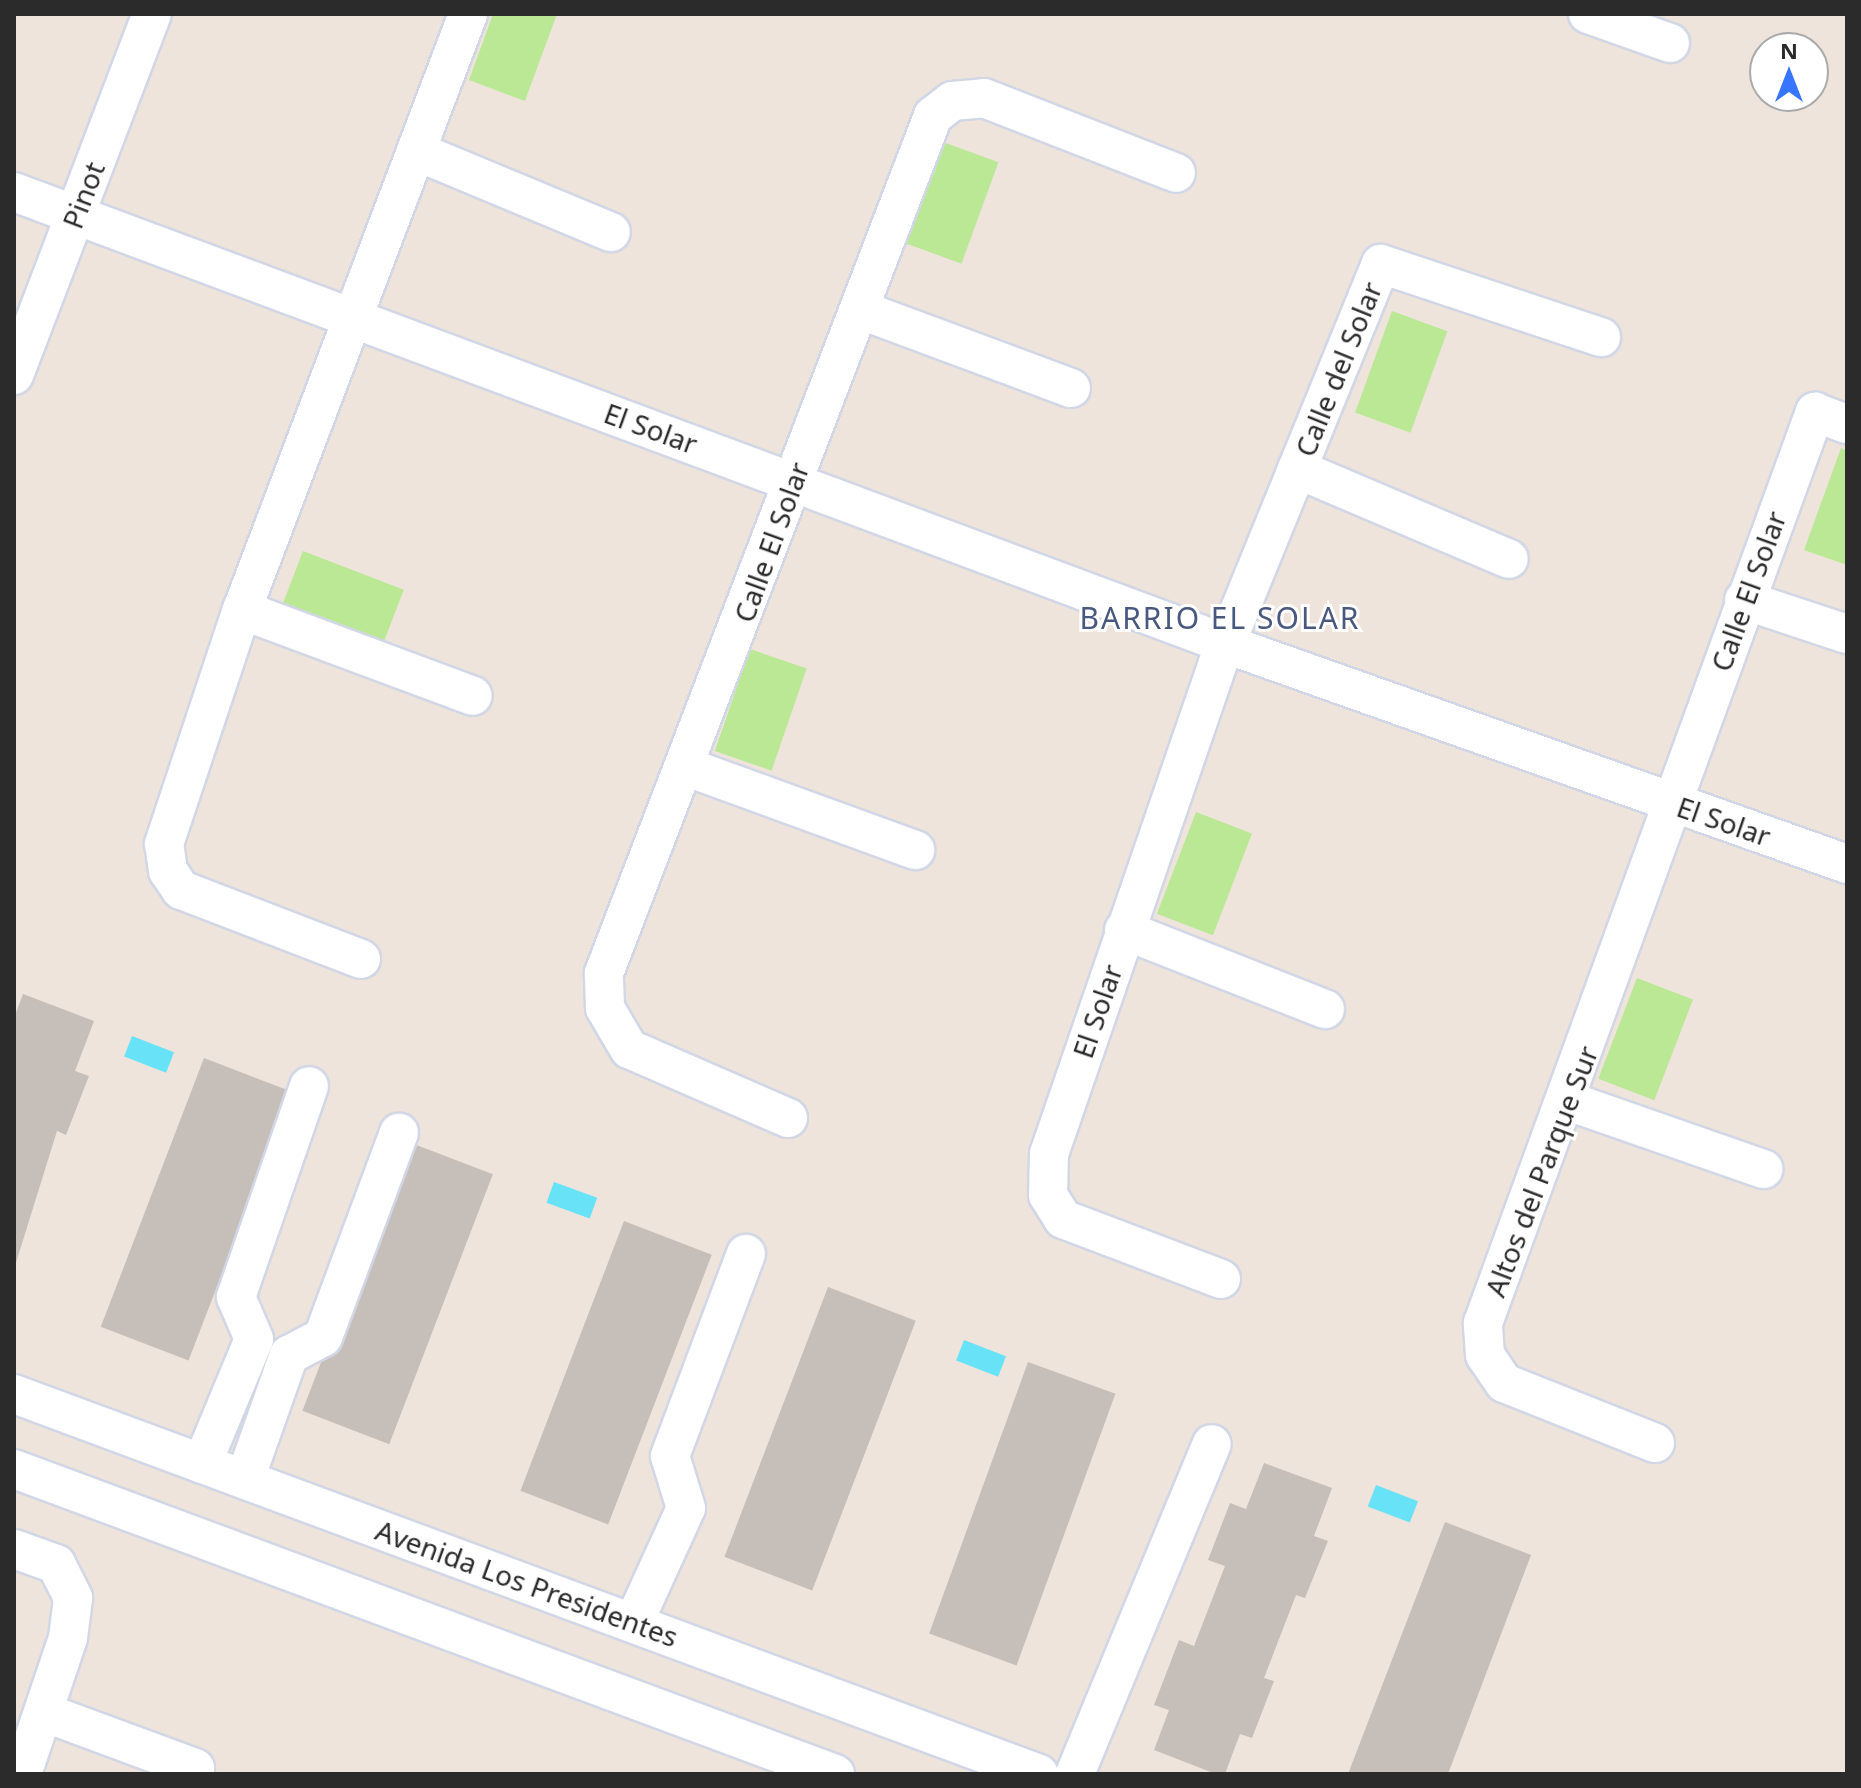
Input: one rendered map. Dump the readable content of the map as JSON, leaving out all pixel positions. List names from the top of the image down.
{
  "streets": {
    "street": [
      "Pinot",
      "Calle del Solar",
      "El Solar",
      "Calle El Solar",
      "Altos del Parque Sur",
      "Avenida Los Presidentes"
    ]
  },
  "crossings": [
    ["Pinot", "El Solar"],
    ["Calle del Solar", "El Solar"],
    ["El Solar", "Calle El Solar"],
    ["El Solar", "Altos del Parque Sur"],
    ["Calle El Solar", "Altos del Parque Sur"]
  ],
  "districts": ["BARRIO EL SOLAR"],
  "north": "top"
}
